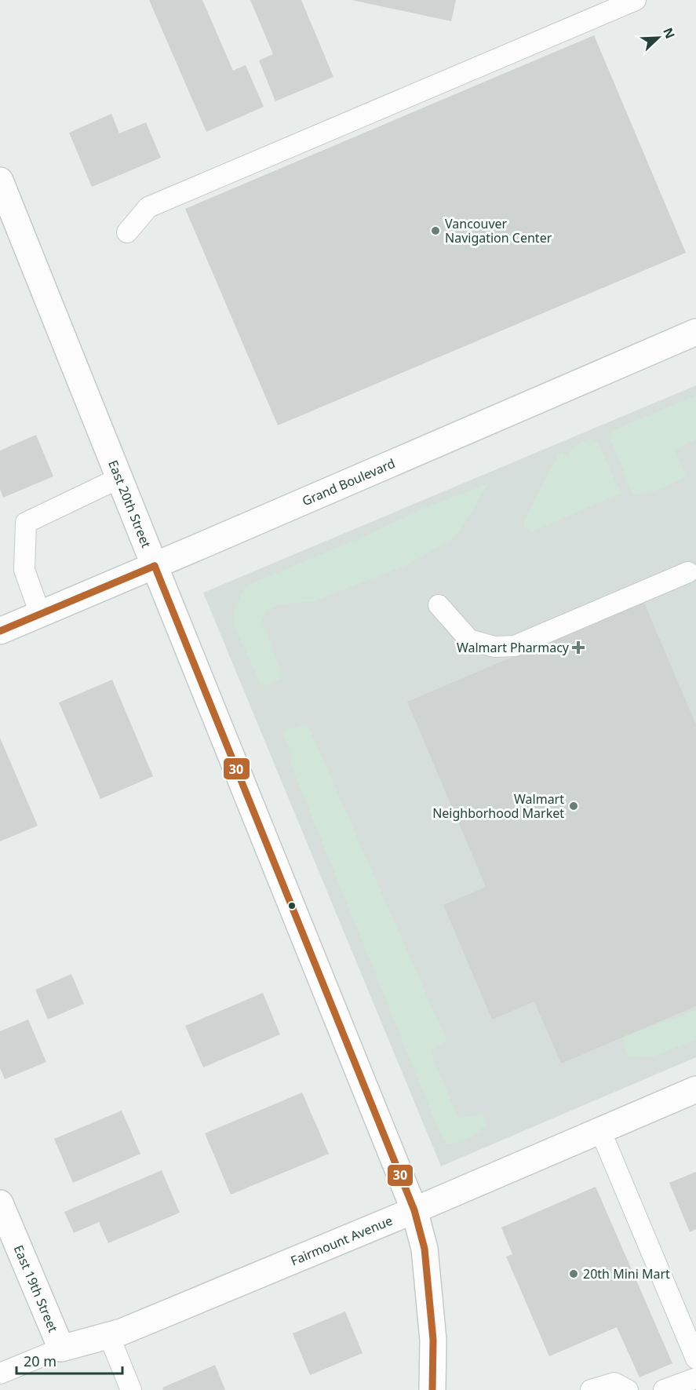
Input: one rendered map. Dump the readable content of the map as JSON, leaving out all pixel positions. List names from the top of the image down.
{
  "streets": {
    "street": [
      "Grand Boulevard",
      "East 20th Street",
      "Fairmount Avenue",
      "East 19th Street"
    ]
  },
  "crossings": [
    ["Grand Boulevard", "East 20th Street"],
    ["East 20th Street", "Fairmount Avenue"],
    ["Fairmount Avenue", "East 19th Street"]
  ],
  "places": {
    "other": ["Vancouver Navigation Center", "Walmart Neighborhood Market", "20th Mini Mart"],
    "health": ["Walmart Pharmacy"]
  },
  "lines": ["transit line 30"],
  "scale_bar": "20 m",
  "north": "top right"
}
